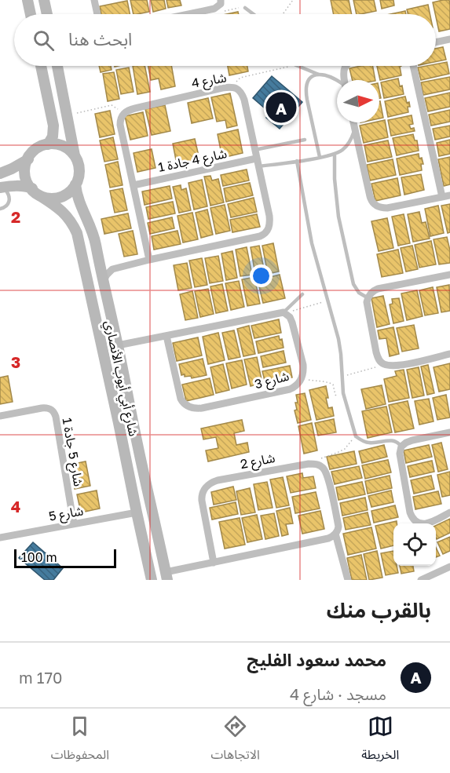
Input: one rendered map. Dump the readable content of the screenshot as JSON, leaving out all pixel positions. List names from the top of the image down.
{
  "streets": {
    "street": [
      "شارع 4",
      "شارع 4 جادة 1",
      "شارع أبي أيوب الأنصاري",
      "شارع 3",
      "شارع 5 جادة 1",
      "شارع 2",
      "شارع 5"
    ]
  },
  "crossings": [
    ["شارع 4", "شارع 4 جادة 1"],
    ["شارع أبي أيوب الأنصاري", "شارع 5"],
    ["شارع 5 جادة 1", "شارع 5"]
  ],
  "scale_bar": "100 m",
  "north": "right",
  "page": {
    "search": "ابحث هنا",
    "pins": "A",
    "scale": "100 m",
    "heading": "بالقرب منك",
    "list": [
      {
        "mark": "A",
        "name": "محمد سعود الفليج",
        "note": "مسجد · شارع 4",
        "value": "170 m"
      }
    ],
    "nav": ["الخريطة", "الاتجاهات", "المحفوظات"]
  },
  "grid": {
    "rows": ["2", "3", "4"]
  }
}
